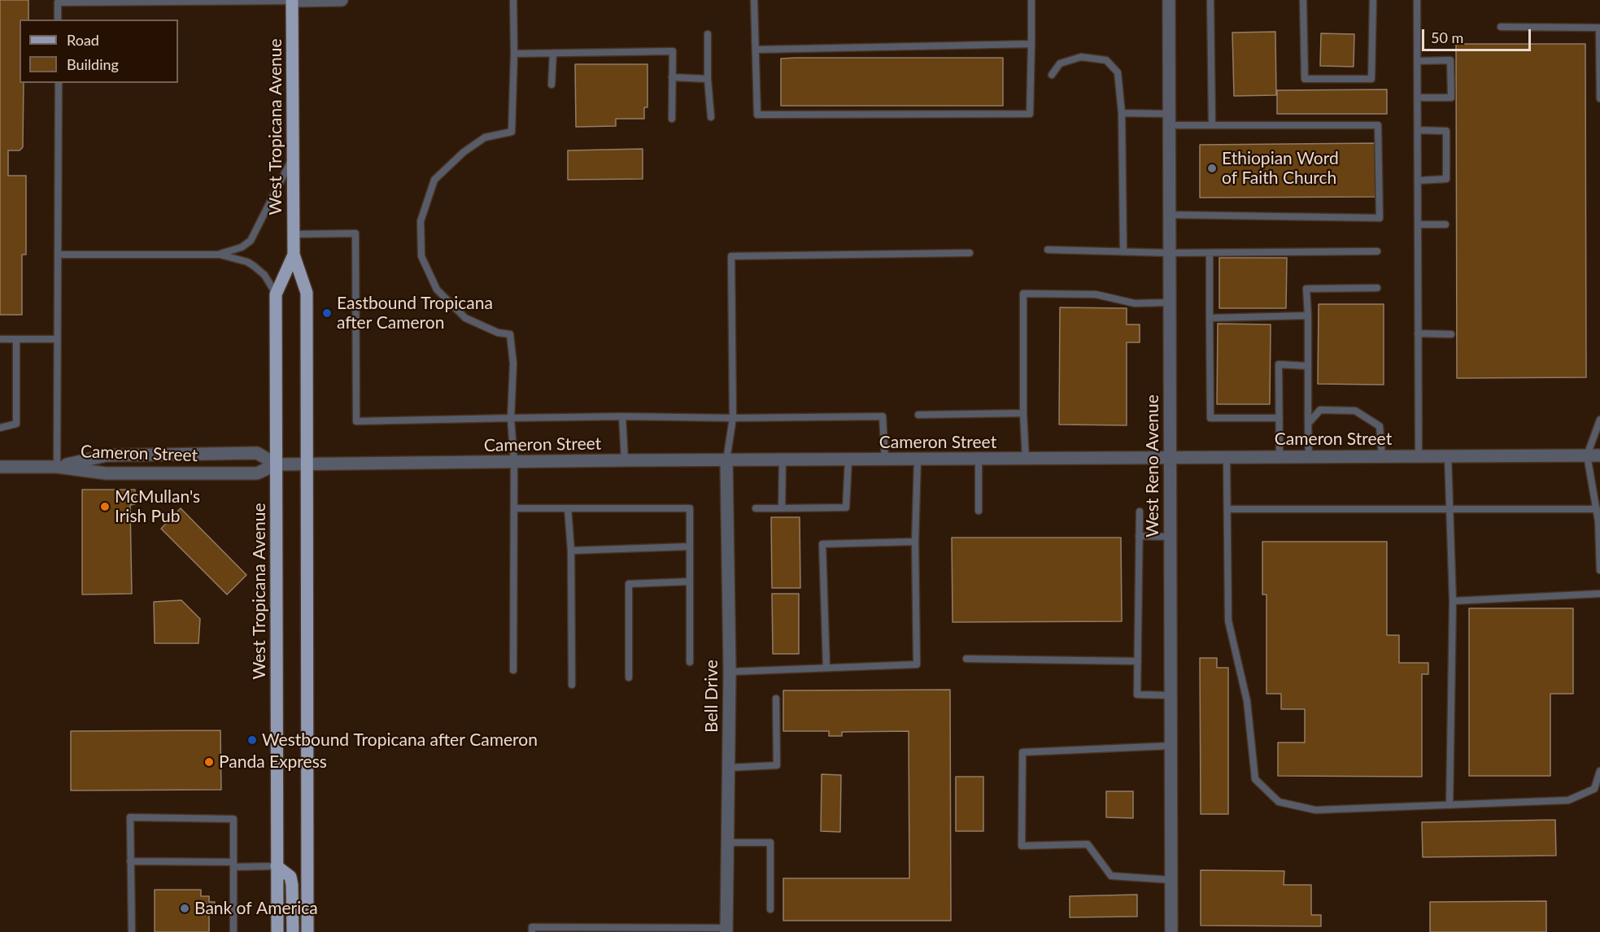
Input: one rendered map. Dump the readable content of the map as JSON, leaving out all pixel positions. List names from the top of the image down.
{
  "streets": {
    "main road": ["West Tropicana Avenue"],
    "street": ["Cameron Street", "West Reno Avenue", "Bell Drive"]
  },
  "crossings": [
    ["West Tropicana Avenue", "Cameron Street"],
    ["Cameron Street", "West Reno Avenue"],
    ["Cameron Street", "Bell Drive"]
  ],
  "places": [
    "Ethiopian Word of Faith Church",
    "Eastbound Tropicana after Cameron",
    "McMullan's Irish Pub",
    "Westbound Tropicana after Cameron",
    "Panda Express",
    "Bank of America"
  ],
  "legend": ["Road", "Building"],
  "scale_bar": "50 m"
}
